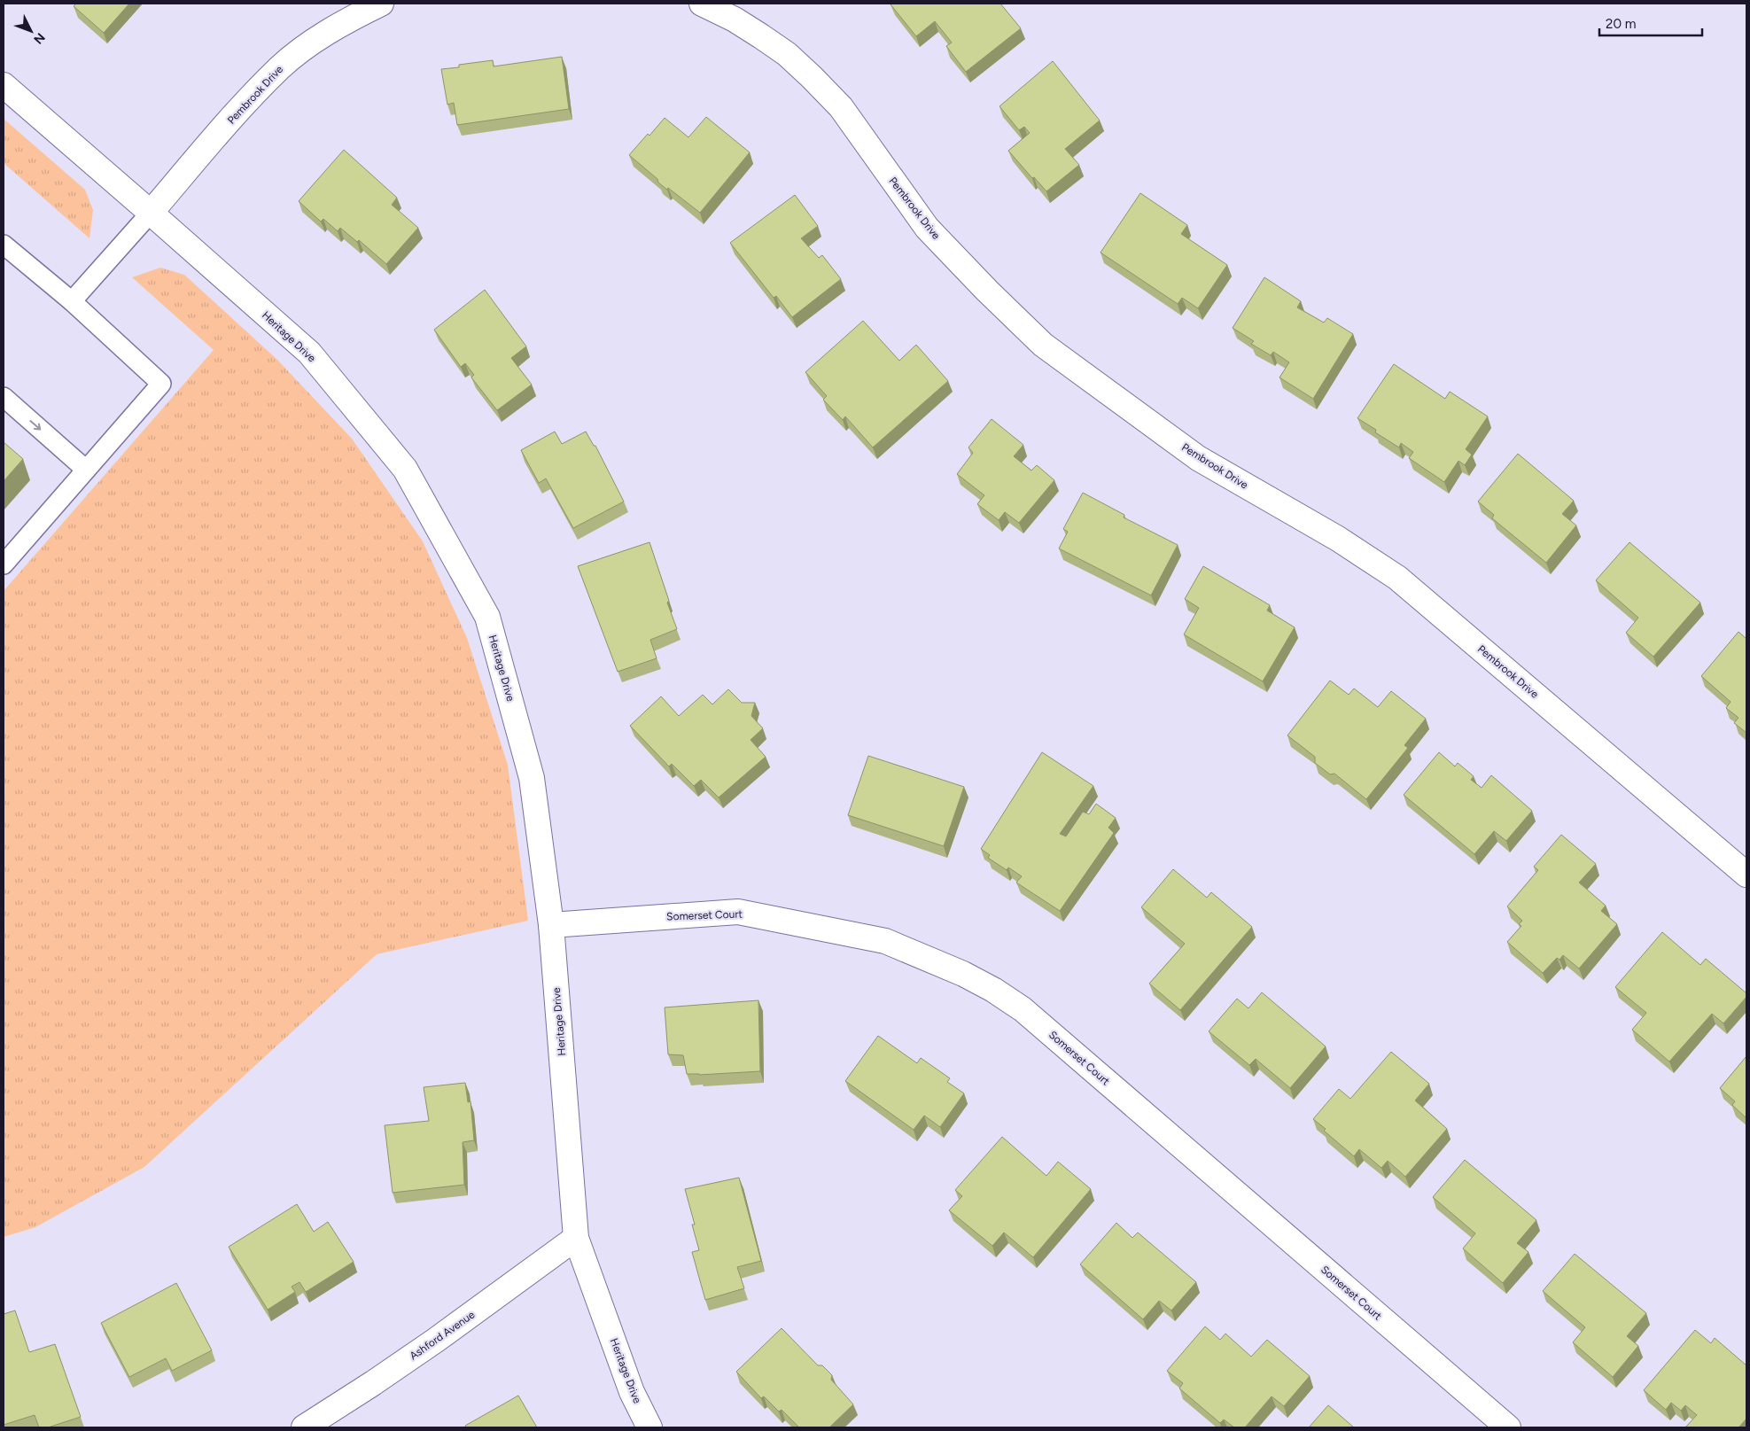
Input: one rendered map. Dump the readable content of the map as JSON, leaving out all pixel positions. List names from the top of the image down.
{
  "streets": {
    "street": [
      "Pembrook Drive",
      "Heritage Drive",
      "Somerset Court",
      "Ashford Avenue"
    ]
  },
  "crossings": [
    ["Pembrook Drive", "Heritage Drive"],
    ["Heritage Drive", "Somerset Court"],
    ["Heritage Drive", "Ashford Avenue"]
  ],
  "scale_bar": "20 m",
  "north": "bottom right"
}
